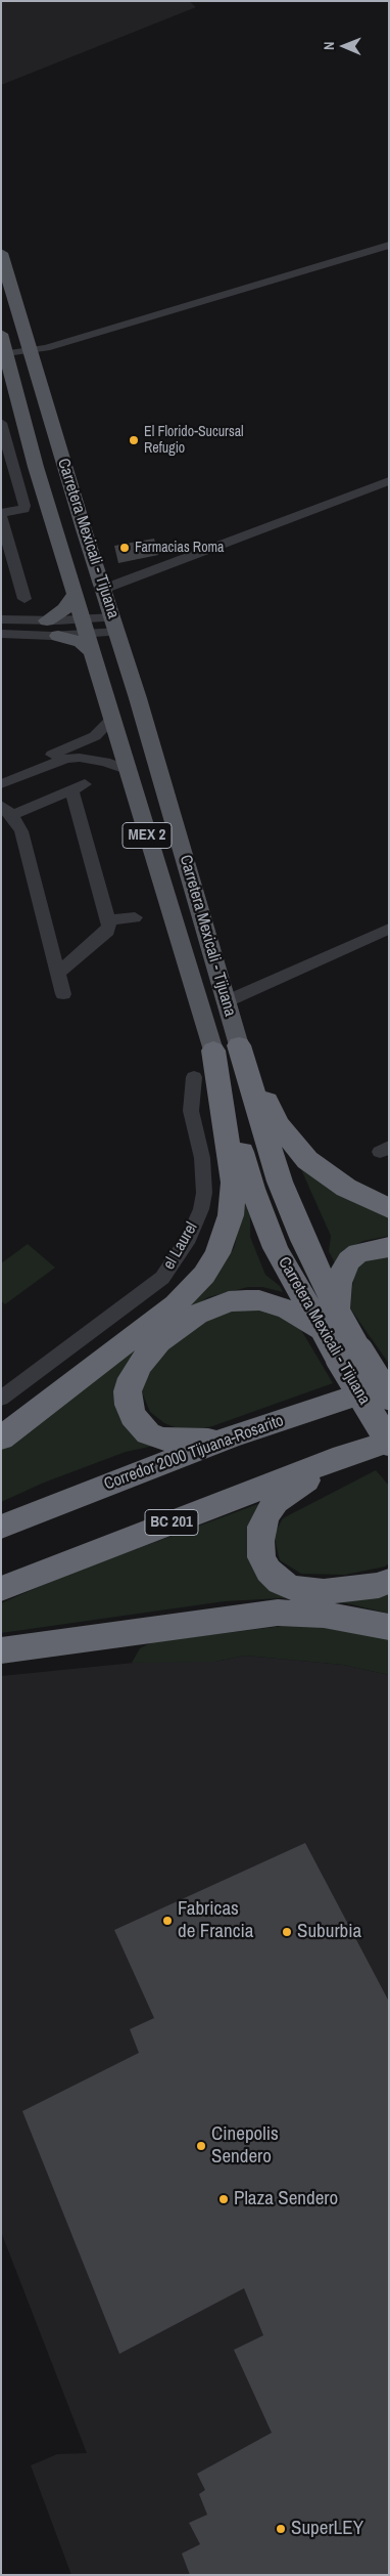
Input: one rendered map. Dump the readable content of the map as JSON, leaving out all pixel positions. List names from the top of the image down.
{
  "streets": {
    "highway": [
      "Carretera Mexicali - Tijuana",
      "MEX 2",
      "Corredor 2000 Tijuana-Rosarito",
      "BC 201"
    ],
    "street": ["el Laurel"]
  },
  "crossings": [
    ["Carretera Mexicali - Tijuana", "BC 201"]
  ],
  "places": [
    "El Florido-Sucursal Refugio",
    "Farmacias Roma",
    "Fabricas de Francia",
    "Suburbia",
    "Cinepolis Sendero",
    "Plaza Sendero",
    "SuperLEY"
  ],
  "north": "left"
}
